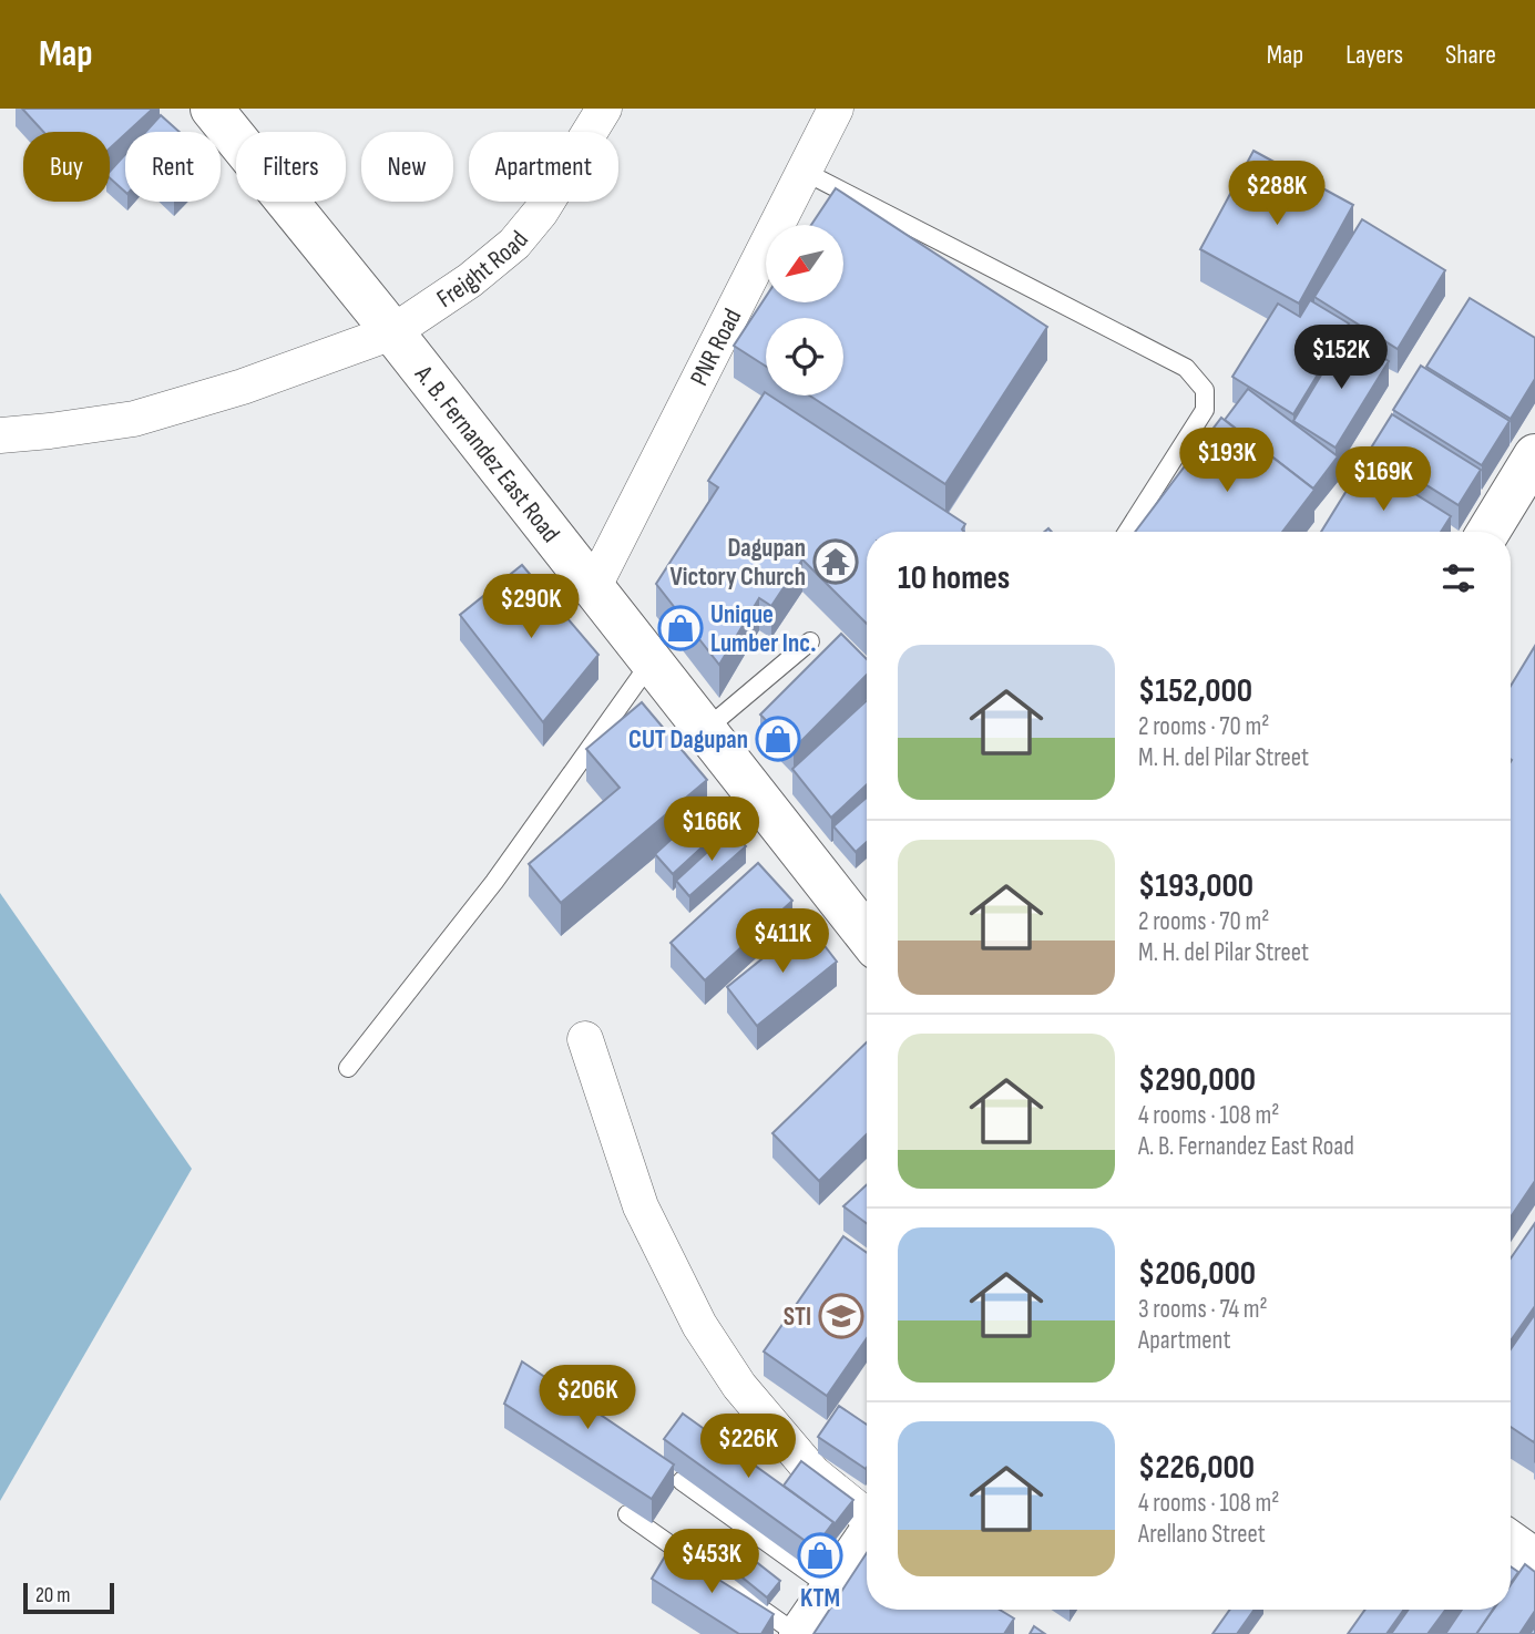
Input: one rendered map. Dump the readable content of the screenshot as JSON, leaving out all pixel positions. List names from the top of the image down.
{
  "streets": {
    "main road": ["A. B. Fernandez East Road"],
    "street": ["Freight Road", "PNR Road"]
  },
  "crossings": [
    ["Freight Road", "A. B. Fernandez East Road"],
    ["PNR Road", "A. B. Fernandez East Road"]
  ],
  "places": {
    "temple": ["Dagupan Victory Church"],
    "shop": ["Unique Lumber Inc.", "CUT Dagupan", "KTM"],
    "school or university": ["STI"]
  },
  "scale_bar": "20 m",
  "north": "bottom left",
  "page": {
    "header": "Map",
    "nav": ["Map", "Layers", "Share"],
    "chip": [
      "Buy",
      "Rent",
      "Filters",
      "New",
      "Apartment"
    ],
    "price": [
      "$288K",
      "$152K",
      "$193K",
      "$169K",
      "$290K",
      "$166K",
      "$411K",
      "$206K",
      "$226K",
      "$453K"
    ],
    "heading": "10 homes",
    "list": [
      {
        "name": "$152,000",
        "note": "2 rooms · 70 m² · M. H. del Pilar Street"
      },
      {
        "name": "$193,000",
        "note": "2 rooms · 70 m² · M. H. del Pilar Street"
      },
      {
        "name": "$290,000",
        "note": "4 rooms · 108 m² · A. B. Fernandez East Road"
      },
      {
        "name": "$206,000",
        "note": "3 rooms · 74 m² · Apartment"
      },
      {
        "name": "$226,000",
        "note": "4 rooms · 108 m² · Arellano Street"
      }
    ],
    "scale": "20 m"
  }
}
